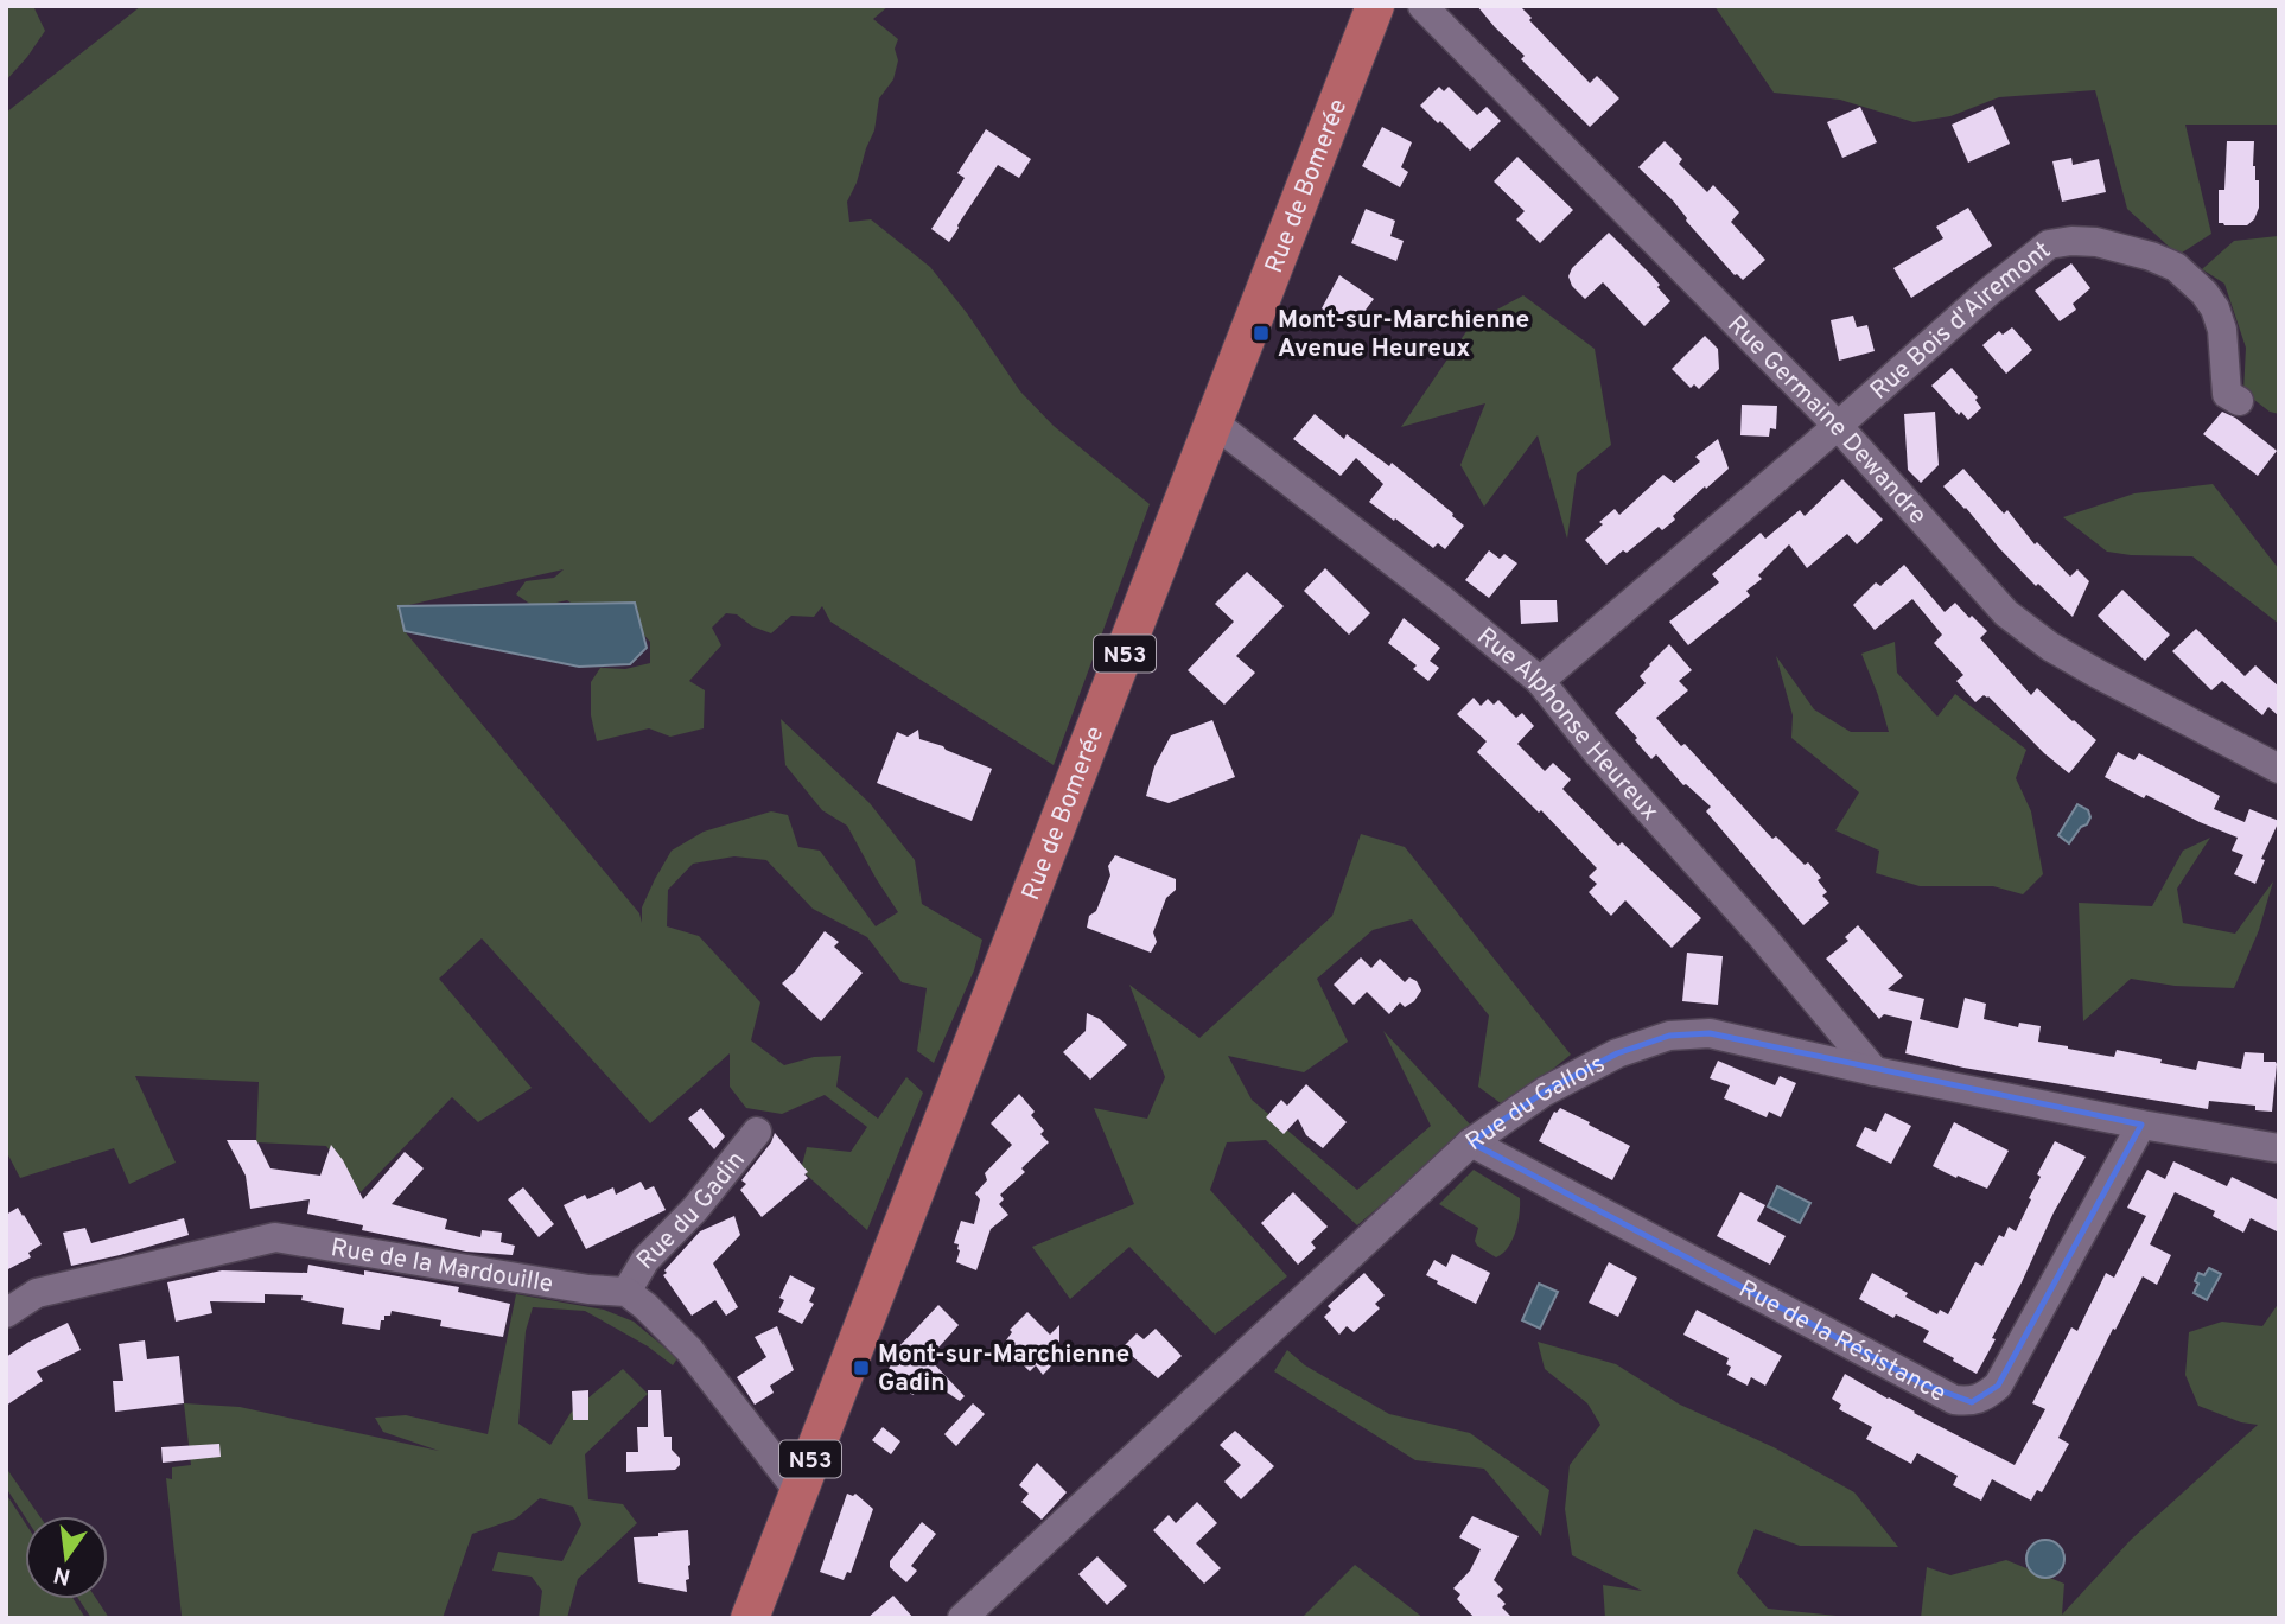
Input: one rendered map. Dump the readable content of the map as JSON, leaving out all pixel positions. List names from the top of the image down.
{
  "streets": {
    "main road": ["Rue de Bomerée", "N53"],
    "street": [
      "Rue Bois d'Airemont",
      "Rue Germaine Dewandre",
      "Rue Alphonse Heureux",
      "Rue du Gallois",
      "Rue du Gadin",
      "Rue de la Mardouille",
      "Rue de la Résistance"
    ]
  },
  "crossings": [
    ["Rue de Bomerée", "Rue Alphonse Heureux"],
    ["Rue Bois d'Airemont", "Rue Germaine Dewandre"],
    ["Rue Bois d'Airemont", "Rue Alphonse Heureux"],
    ["Rue Alphonse Heureux", "Rue du Gallois"],
    ["Rue du Gallois", "Rue de la Résistance"],
    ["Rue du Gadin", "Rue de la Mardouille"]
  ],
  "places": {
    "transit": ["Mont-sur-Marchienne Avenue Heureux", "Mont-sur-Marchienne Gadin"]
  },
  "north": "bottom"
}
